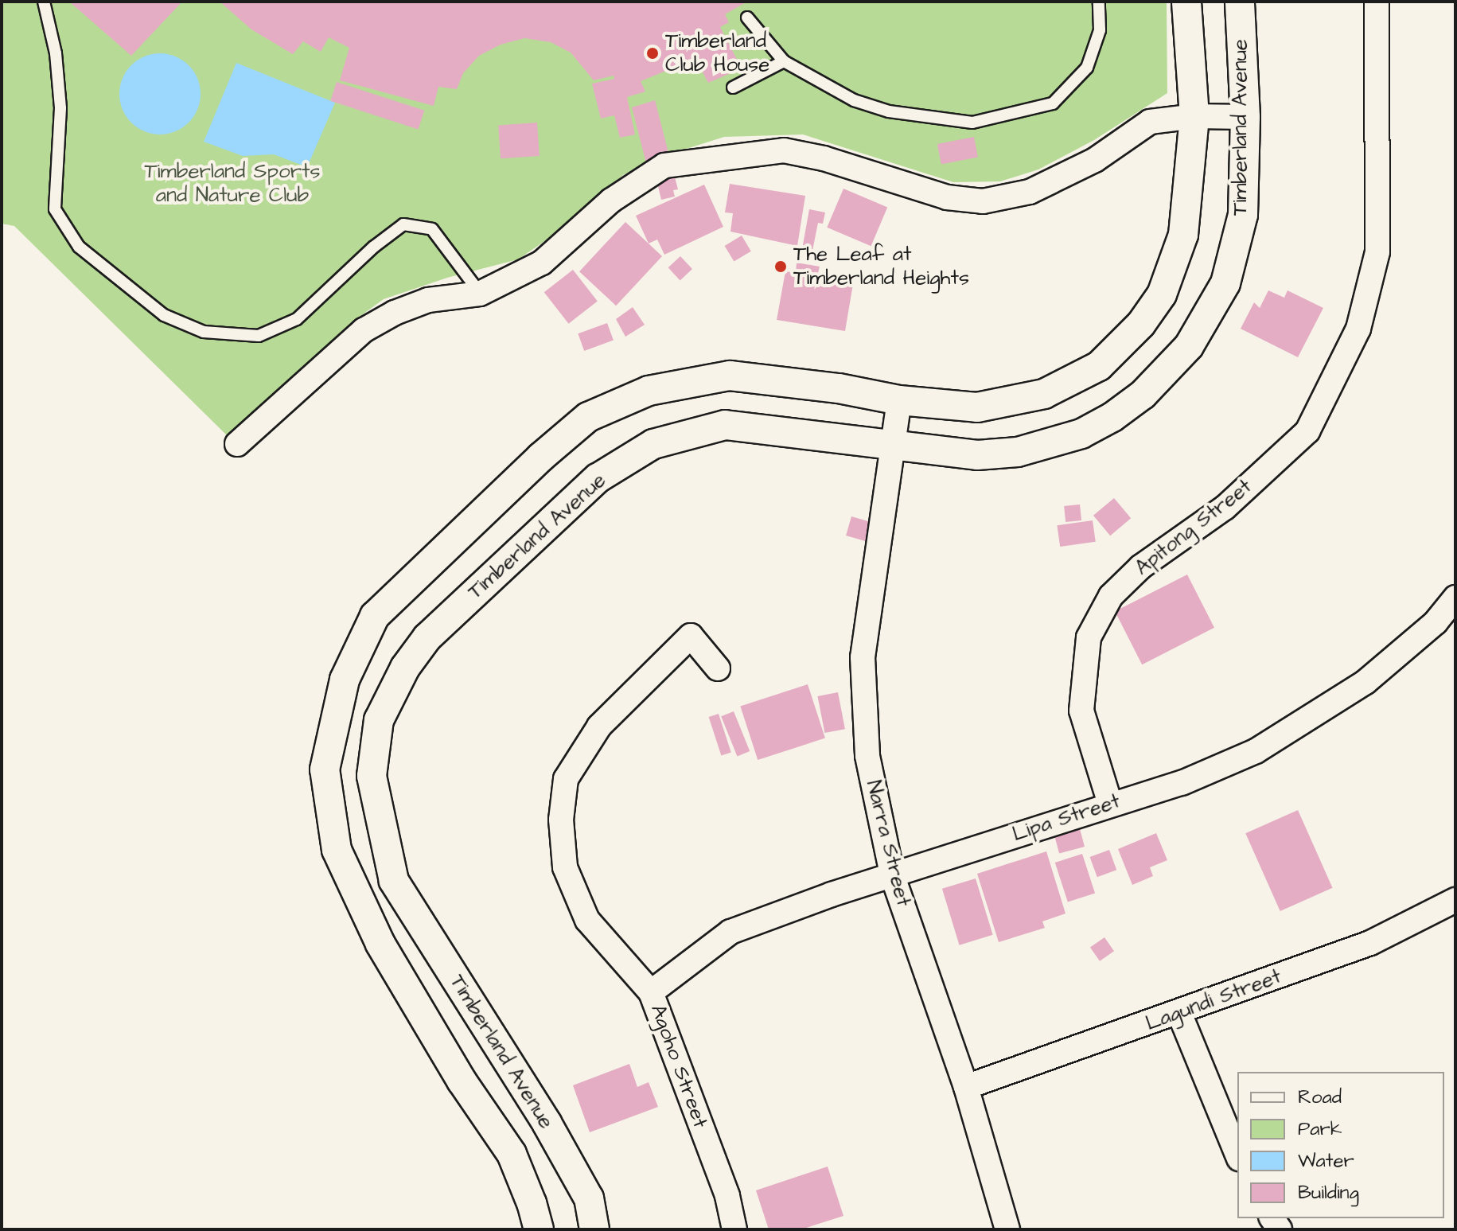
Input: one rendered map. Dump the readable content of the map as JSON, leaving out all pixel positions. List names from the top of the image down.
{
  "streets": {
    "street": [
      "Timberland Avenue",
      "Apitong Street",
      "Lipa Street",
      "Narra Street",
      "Lagundi Street",
      "Agoho Street"
    ]
  },
  "crossings": [
    ["Timberland Avenue", "Narra Street"],
    ["Apitong Street", "Lipa Street"],
    ["Lipa Street", "Narra Street"],
    ["Lipa Street", "Agoho Street"],
    ["Narra Street", "Lagundi Street"]
  ],
  "parks": ["Timberland Sports and Nature Club"],
  "places": ["Timberland Club House", "The Leaf at Timberland Heights"],
  "legend": [
    "Road",
    "Park",
    "Water",
    "Building"
  ]
}
